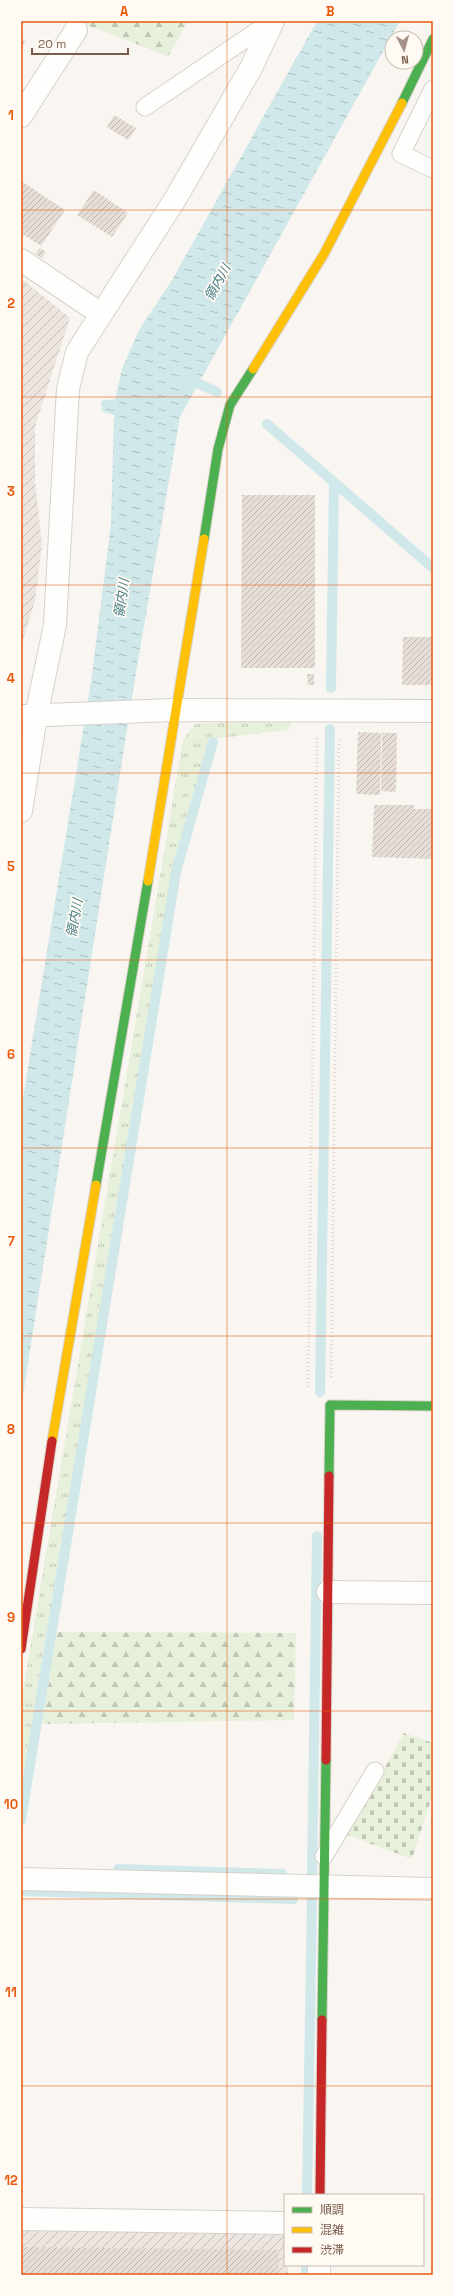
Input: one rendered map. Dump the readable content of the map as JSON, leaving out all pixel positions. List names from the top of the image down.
{
  "water": ["領内川"],
  "legend": ["順調", "混雑", "渋滞"],
  "scale_bar": "20 m",
  "north": "bottom",
  "grid": {
    "columns": ["A", "B"],
    "rows": [
      "1",
      "2",
      "3",
      "4",
      "5",
      "6",
      "7",
      "8",
      "9",
      "10",
      "11",
      "12"
    ]
  }
}
